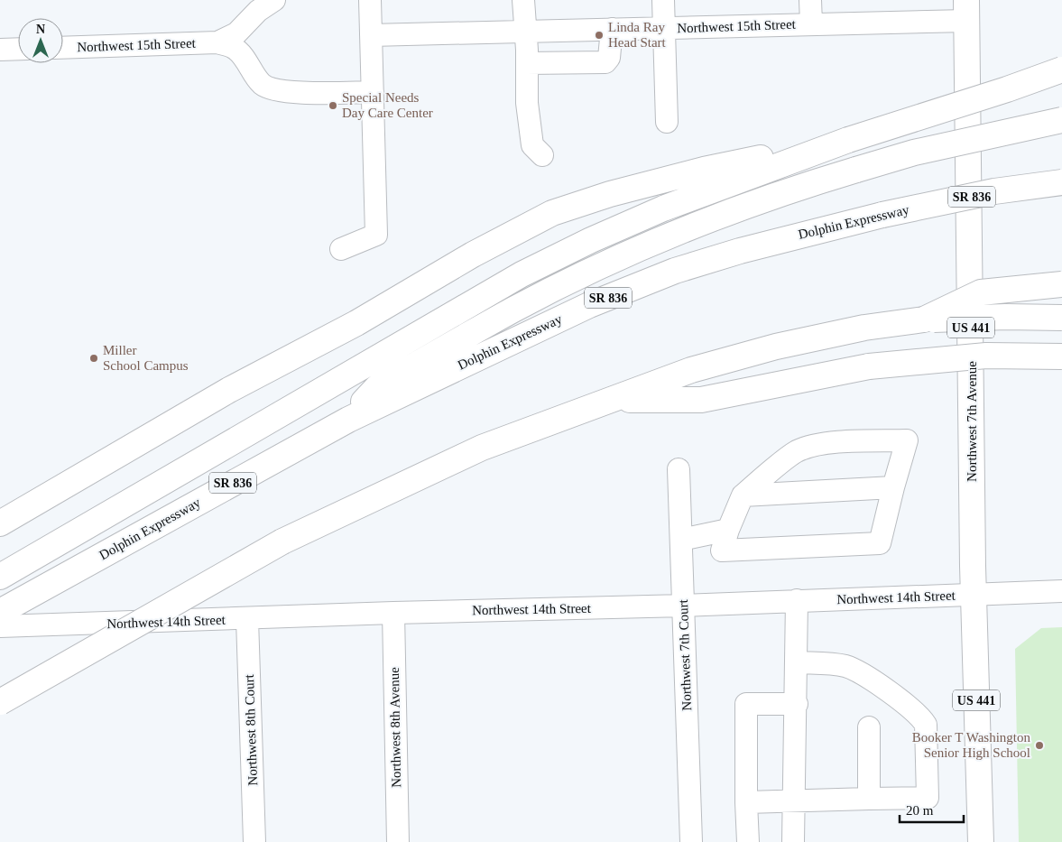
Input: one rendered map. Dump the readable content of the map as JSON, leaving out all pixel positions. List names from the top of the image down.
{
  "streets": {
    "main road": [
      "SR 836",
      "Dolphin Expressway",
      "US 441",
      "Northwest 7th Avenue"
    ],
    "street": [
      "Northwest 15th Street",
      "Northwest 14th Street",
      "Northwest 7th Court",
      "Northwest 8th Avenue",
      "Northwest 8th Court"
    ]
  },
  "crossings": [
    ["Northwest 15th Street", "Northwest 7th Avenue"],
    ["Northwest 7th Avenue", "Northwest 14th Street"],
    ["Northwest 14th Street", "Northwest 7th Court"],
    ["Northwest 14th Street", "Northwest 8th Avenue"],
    ["Northwest 14th Street", "Northwest 8th Court"]
  ],
  "places": [
    "Linda Ray Head Start",
    "Special Needs Day Care Center",
    "Miller School Campus",
    "Booker T Washington Senior High School"
  ],
  "scale_bar": "20 m",
  "north": "top"
}
